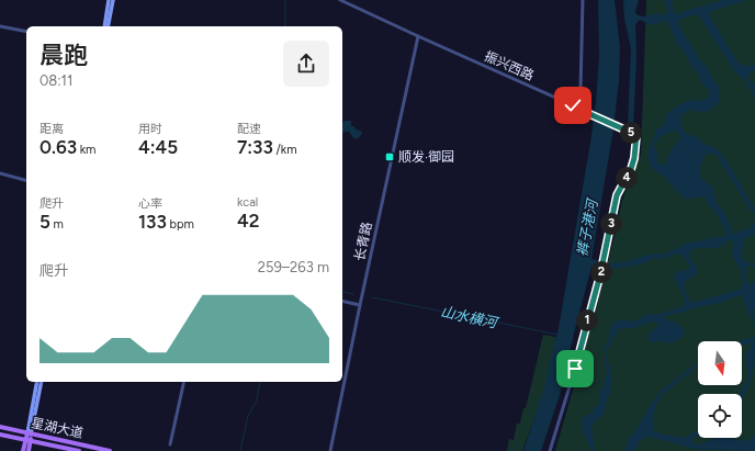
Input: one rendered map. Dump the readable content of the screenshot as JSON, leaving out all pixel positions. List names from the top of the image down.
{
  "streets": {
    "main road": ["星湖大道"],
    "street": ["振兴西路", "长青路"]
  },
  "crossings": [
    ["振兴西路", "长青路"]
  ],
  "water": ["裤子港河", "山水横河"],
  "places": {
    "transit": ["顺发·御园"]
  },
  "north": "bottom",
  "page": {
    "heading": ["晨跑", "08:11"],
    "stats": [
      ["距离", "0.63 km"],
      ["用时", "4:45"],
      ["配速", "7:33 /km"],
      ["爬升", "5 m"],
      ["心率", "133 bpm"],
      ["kcal", "42"]
    ],
    "pins": [
      "5",
      "4",
      "3",
      "2",
      "1"
    ],
    "chart": ["爬升", "259–263 m"]
  }
}
